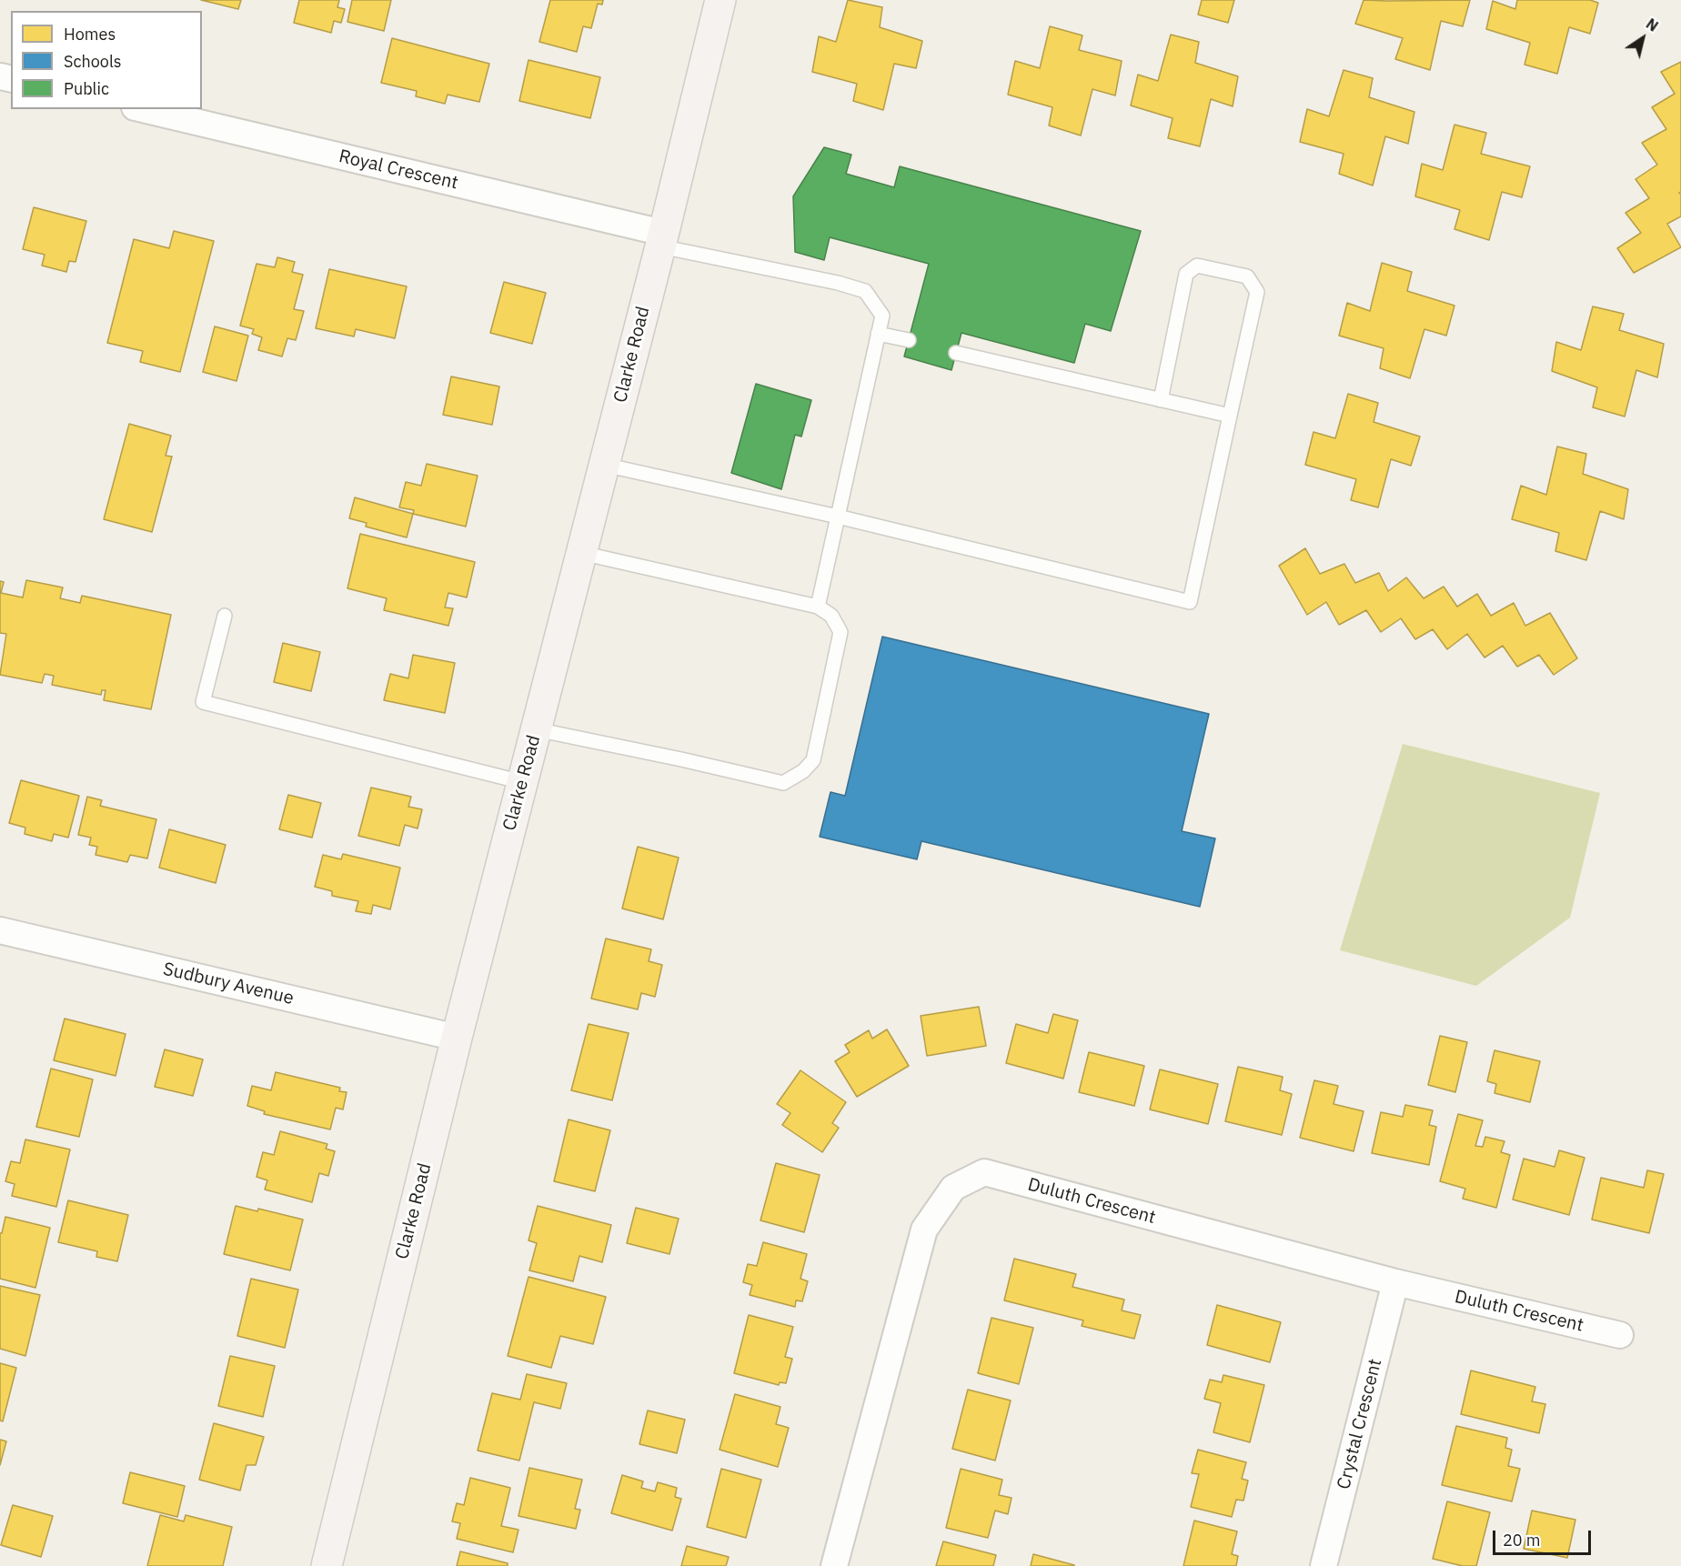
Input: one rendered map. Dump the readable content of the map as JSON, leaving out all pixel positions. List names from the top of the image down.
{
  "streets": {
    "main road": ["Clarke Road"],
    "street": [
      "Royal Crescent",
      "Sudbury Avenue",
      "Duluth Crescent",
      "Crystal Crescent"
    ]
  },
  "crossings": [
    ["Royal Crescent", "Clarke Road"],
    ["Clarke Road", "Sudbury Avenue"],
    ["Duluth Crescent", "Crystal Crescent"]
  ],
  "legend": ["Homes", "Schools", "Public"],
  "scale_bar": "20 m",
  "north": "top right"
}
